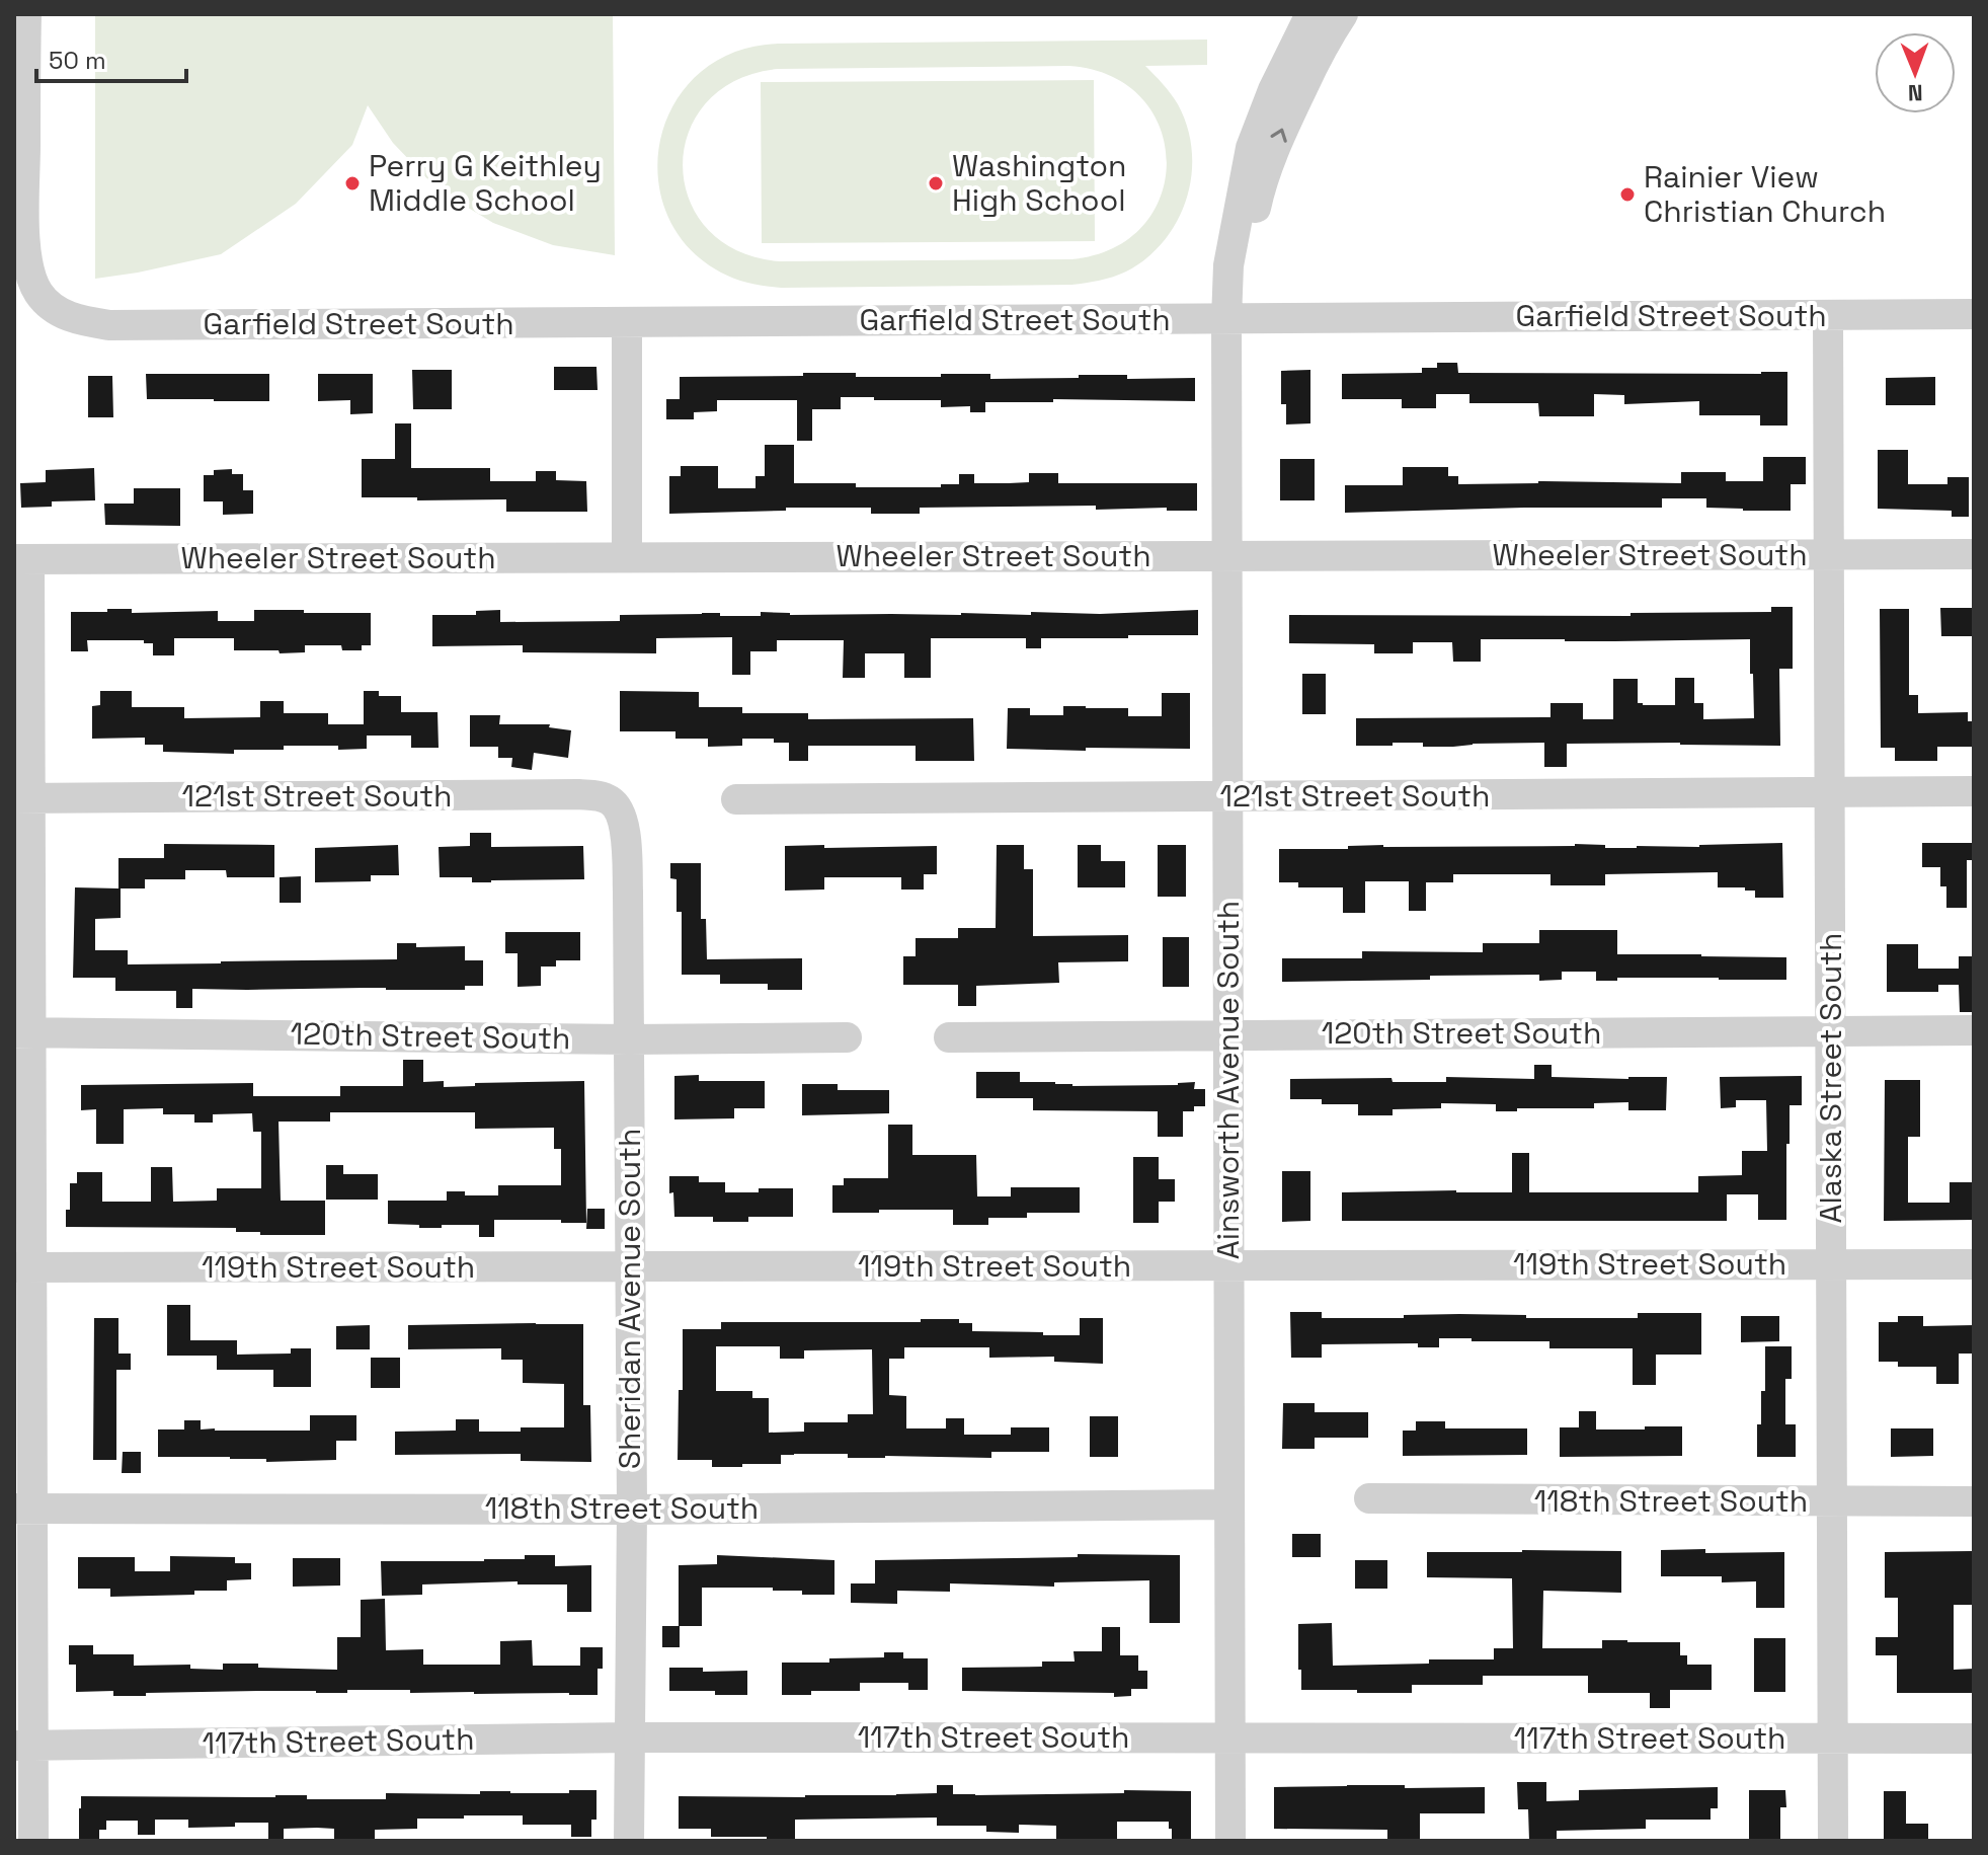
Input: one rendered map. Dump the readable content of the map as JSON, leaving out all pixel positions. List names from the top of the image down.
{
  "streets": {
    "street": [
      "Garfield Street South",
      "Wheeler Street South",
      "121st Street South",
      "120th Street South",
      "Alaska Street South",
      "Ainsworth Avenue South",
      "119th Street South",
      "Sheridan Avenue South",
      "118th Street South",
      "117th Street South"
    ]
  },
  "crossings": [
    ["Garfield Street South", "Alaska Street South"],
    ["Garfield Street South", "Ainsworth Avenue South"],
    ["Wheeler Street South", "Alaska Street South"],
    ["Wheeler Street South", "Ainsworth Avenue South"],
    ["121st Street South", "Alaska Street South"],
    ["121st Street South", "Ainsworth Avenue South"],
    ["121st Street South", "Sheridan Avenue South"],
    ["120th Street South", "Alaska Street South"],
    ["120th Street South", "Ainsworth Avenue South"],
    ["120th Street South", "Sheridan Avenue South"],
    ["Alaska Street South", "119th Street South"],
    ["Alaska Street South", "118th Street South"],
    ["Alaska Street South", "117th Street South"],
    ["Ainsworth Avenue South", "119th Street South"],
    ["Ainsworth Avenue South", "118th Street South"],
    ["Ainsworth Avenue South", "117th Street South"],
    ["119th Street South", "Sheridan Avenue South"],
    ["Sheridan Avenue South", "118th Street South"],
    ["Sheridan Avenue South", "117th Street South"]
  ],
  "places": ["Perry G Keithley Middle School", "Washington High School", "Rainier View Christian Church"],
  "scale_bar": "50 m",
  "north": "bottom"
}
